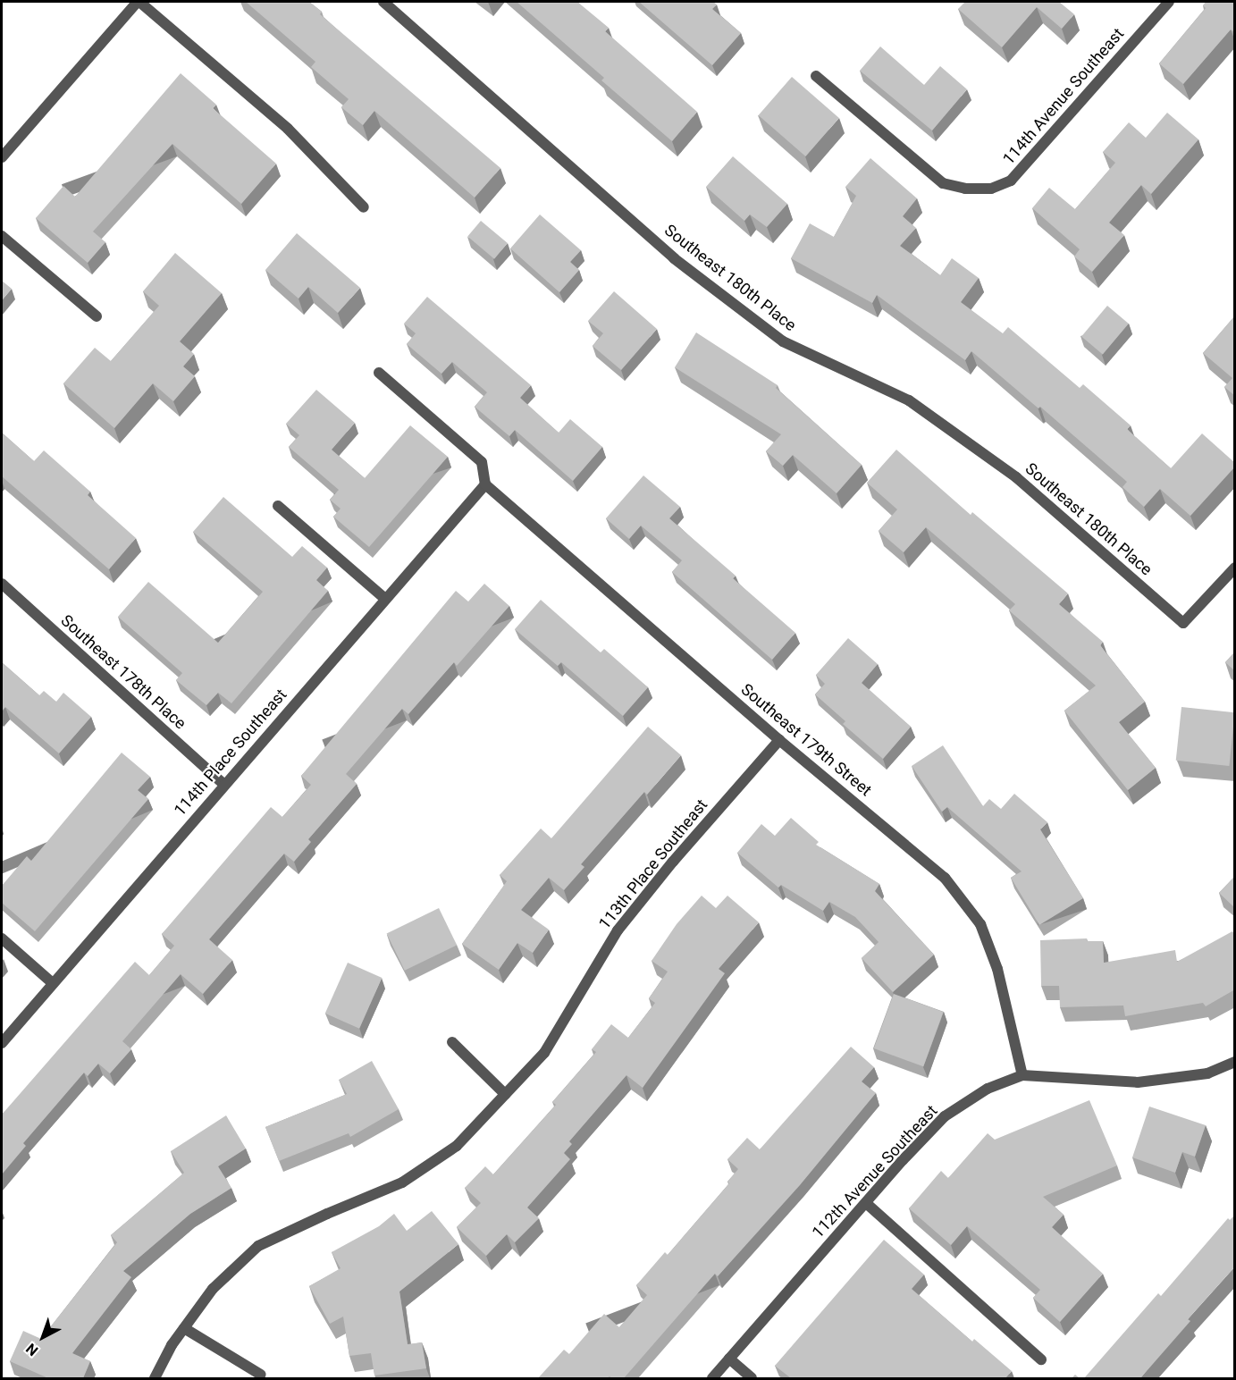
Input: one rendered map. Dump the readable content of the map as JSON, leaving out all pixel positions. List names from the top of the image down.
{
  "streets": {
    "street": [
      "114th Avenue Southeast",
      "Southeast 180th Place",
      "Southeast 178th Place",
      "Southeast 179th Street",
      "114th Place Southeast",
      "113th Place Southeast",
      "112th Avenue Southeast"
    ]
  },
  "crossings": [
    ["Southeast 178th Place", "114th Place Southeast"],
    ["Southeast 179th Street", "114th Place Southeast"],
    ["Southeast 179th Street", "113th Place Southeast"],
    ["Southeast 179th Street", "112th Avenue Southeast"]
  ],
  "north": "bottom left"
}
